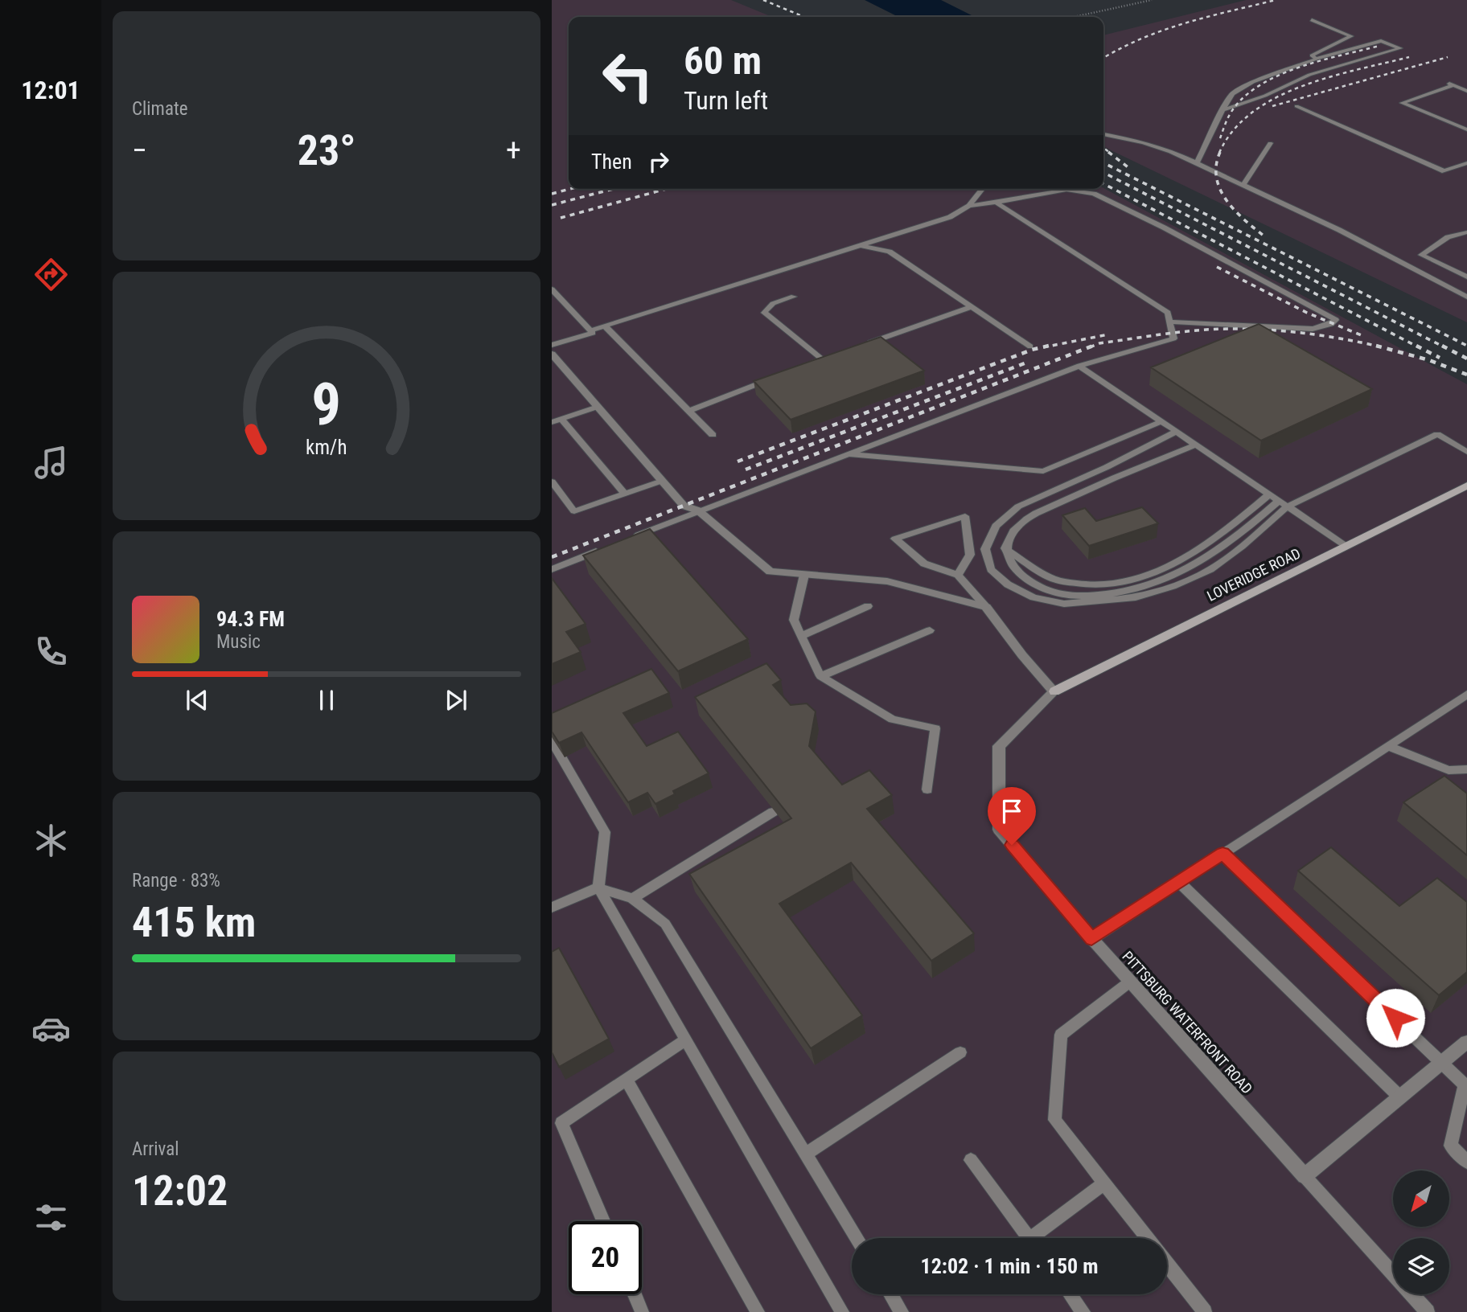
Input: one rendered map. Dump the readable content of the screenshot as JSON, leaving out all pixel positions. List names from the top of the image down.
{
  "streets": {
    "street": ["LOVERIDGE ROAD", "PITTSBURG WATERFRONT ROAD"]
  },
  "crossings": [
    ["LOVERIDGE ROAD", "PITTSBURG WATERFRONT ROAD"]
  ],
  "north": "bottom left",
  "page": {
    "tabs": "12:01",
    "tile": [
      "Climate",
      ["Range · 83%", "415 km"],
      ["Arrival", "12:02"]
    ],
    "turn": ["60 m", "Turn left"],
    "heat": ["−", "23°", "+"],
    "then": "Then",
    "song": ["94.3 FM", "Music"],
    "limit": "20",
    "trip": "12:02 · 1 min · 150 m",
    "gauge": ["9", "km/h"]
  }
}
